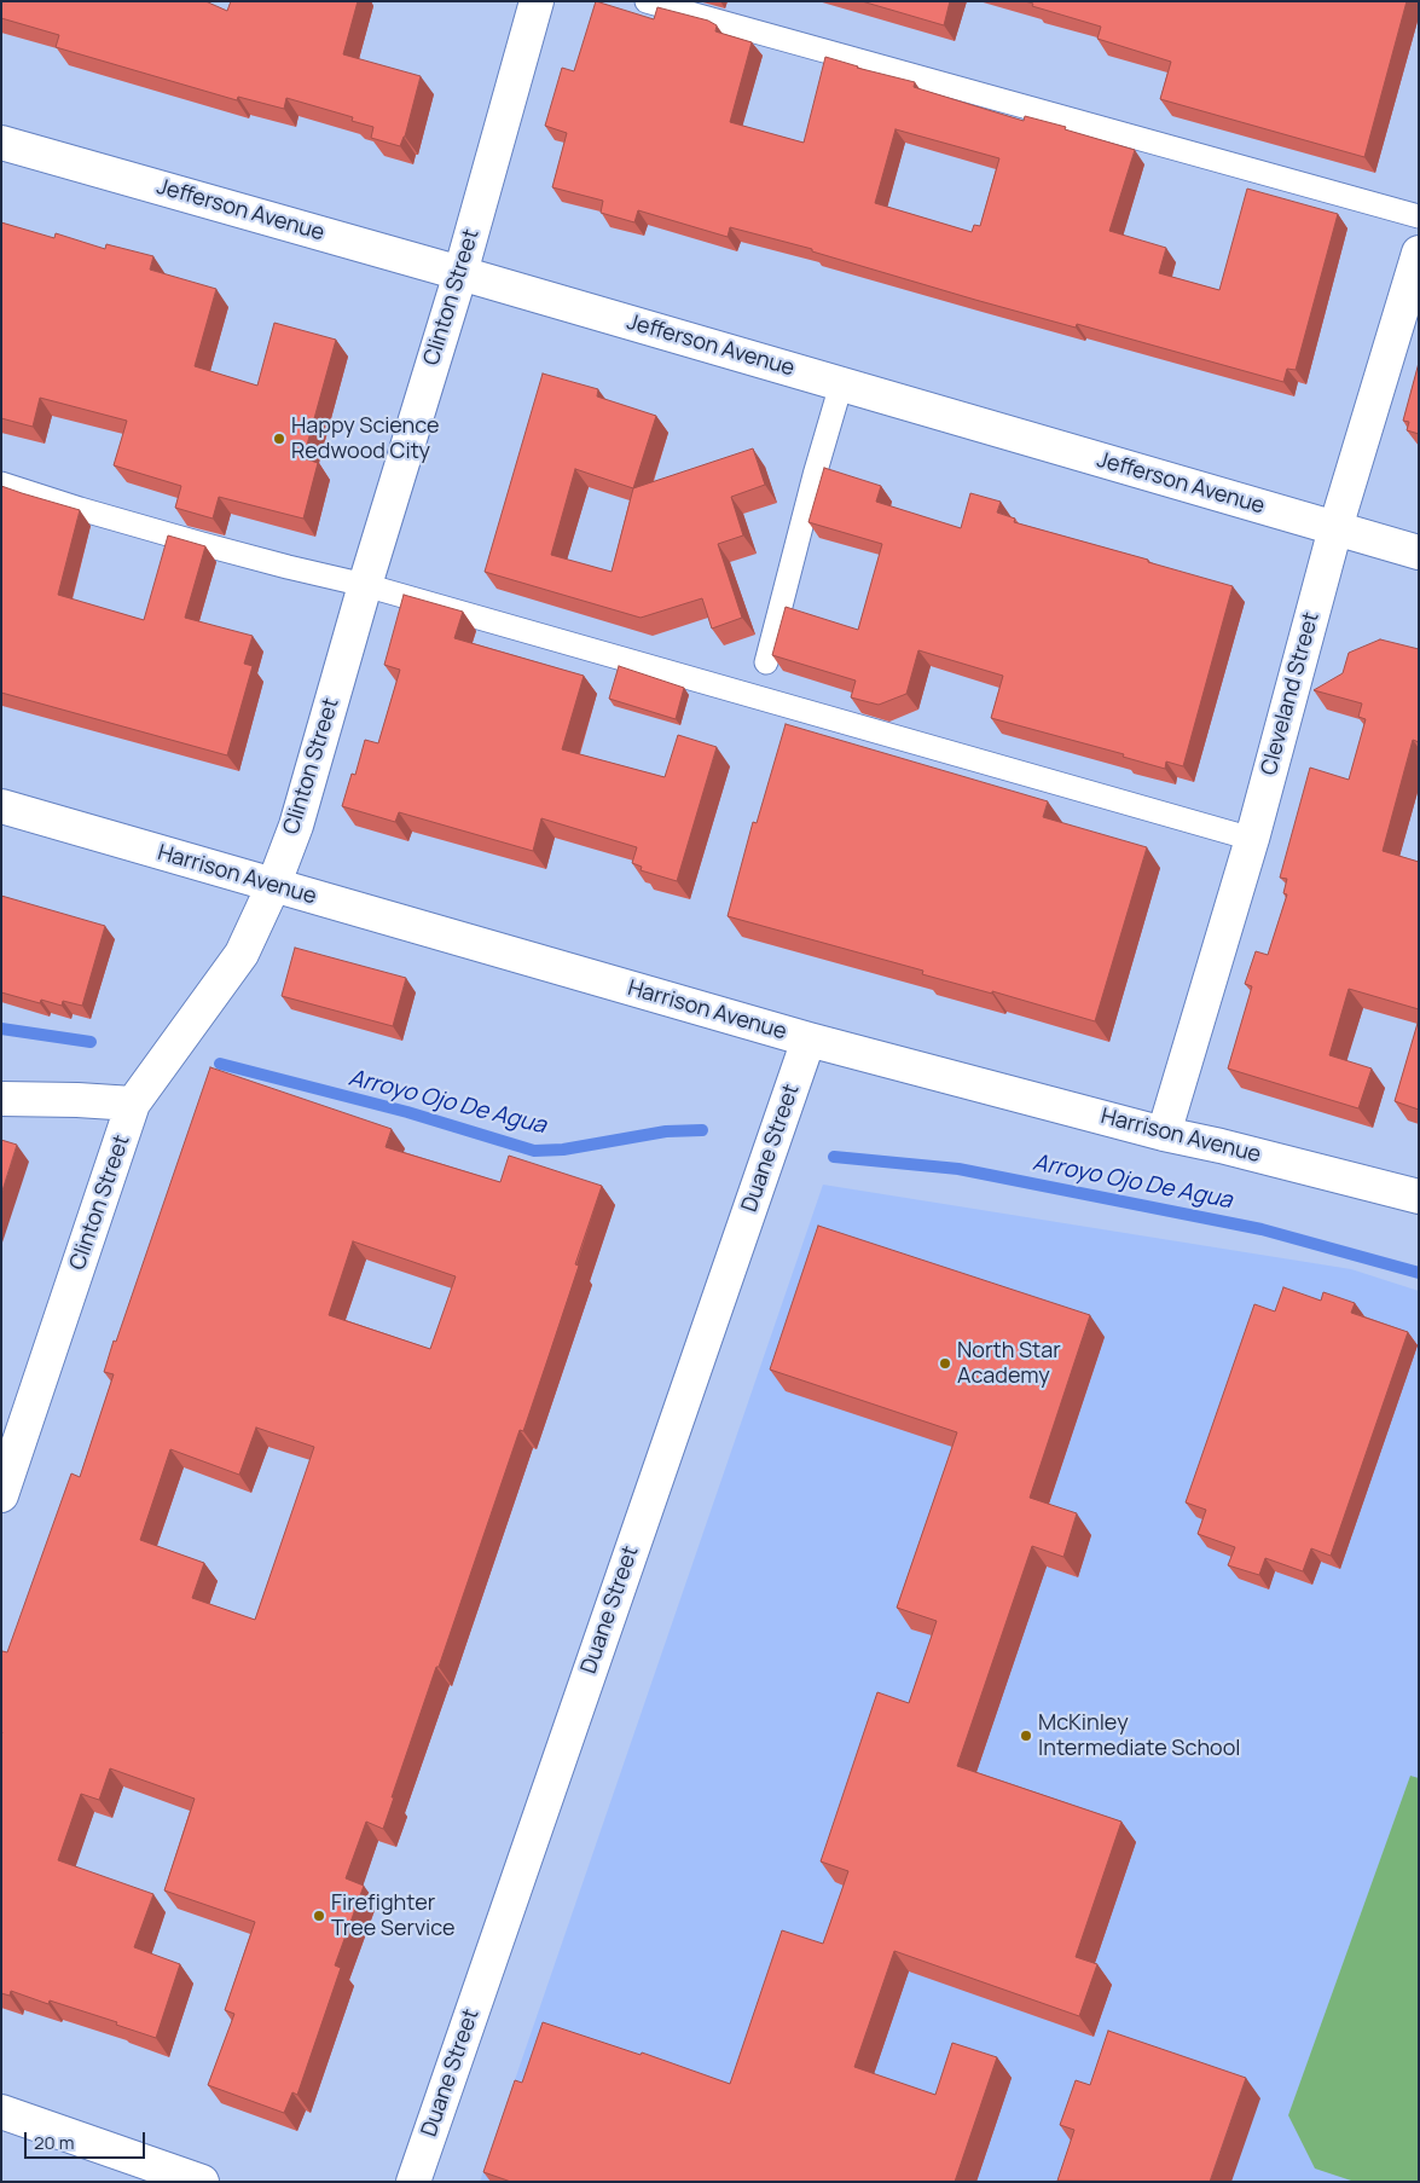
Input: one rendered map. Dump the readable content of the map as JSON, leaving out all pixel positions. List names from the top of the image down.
{
  "streets": {
    "street": [
      "Jefferson Avenue",
      "Clinton Street",
      "Cleveland Street",
      "Harrison Avenue",
      "Duane Street"
    ]
  },
  "crossings": [
    ["Jefferson Avenue", "Clinton Street"],
    ["Jefferson Avenue", "Cleveland Street"],
    ["Clinton Street", "Harrison Avenue"],
    ["Cleveland Street", "Harrison Avenue"],
    ["Harrison Avenue", "Duane Street"]
  ],
  "water": ["Arroyo Ojo De Agua"],
  "places": [
    "Happy Science Redwood City",
    "North Star Academy",
    "McKinley Intermediate School",
    "Firefighter Tree Service"
  ],
  "scale_bar": "20 m"
}
